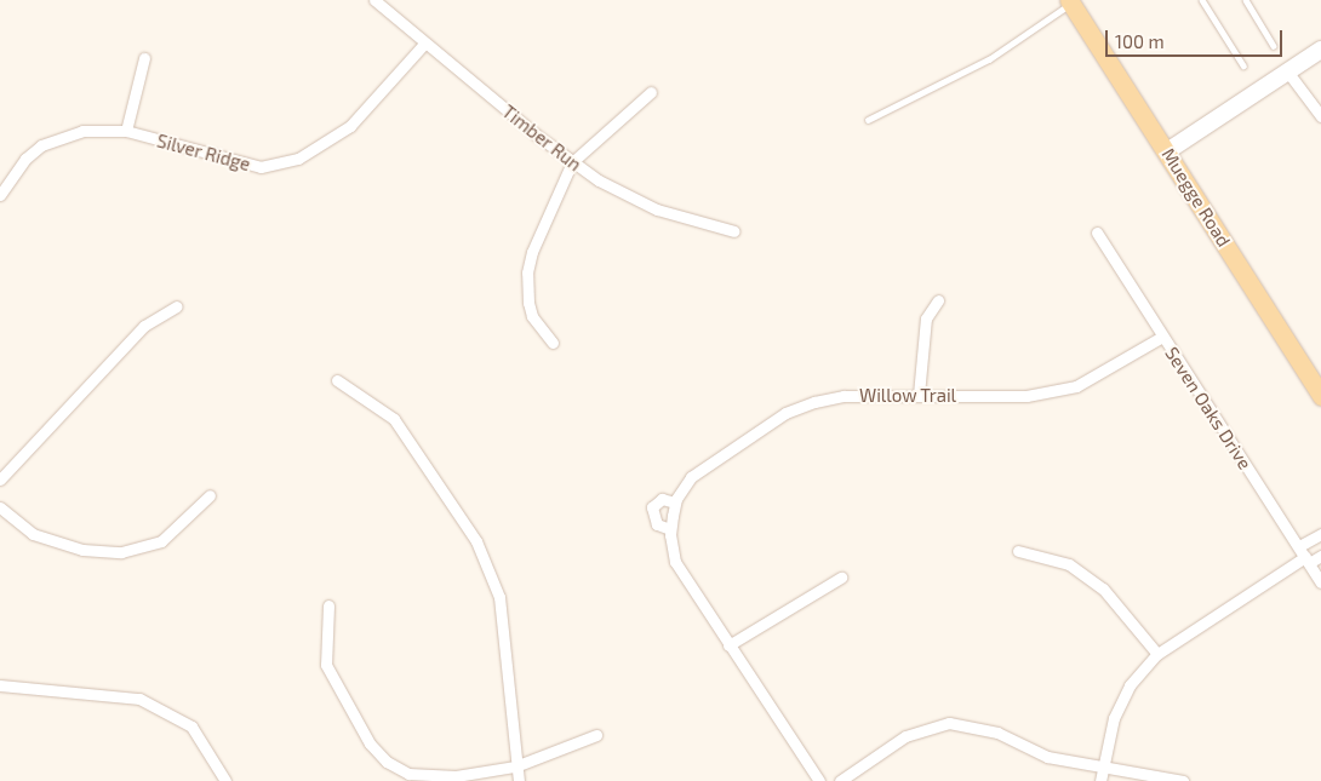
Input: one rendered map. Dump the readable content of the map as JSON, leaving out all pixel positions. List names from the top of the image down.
{
  "streets": {
    "main road": ["Muegge Road"],
    "street": [
      "Timber Run",
      "Silver Ridge",
      "Willow Trail",
      "Seven Oaks Drive"
    ]
  },
  "crossings": [
    ["Timber Run", "Silver Ridge"],
    ["Willow Trail", "Seven Oaks Drive"]
  ],
  "scale_bar": "100 m"
}
